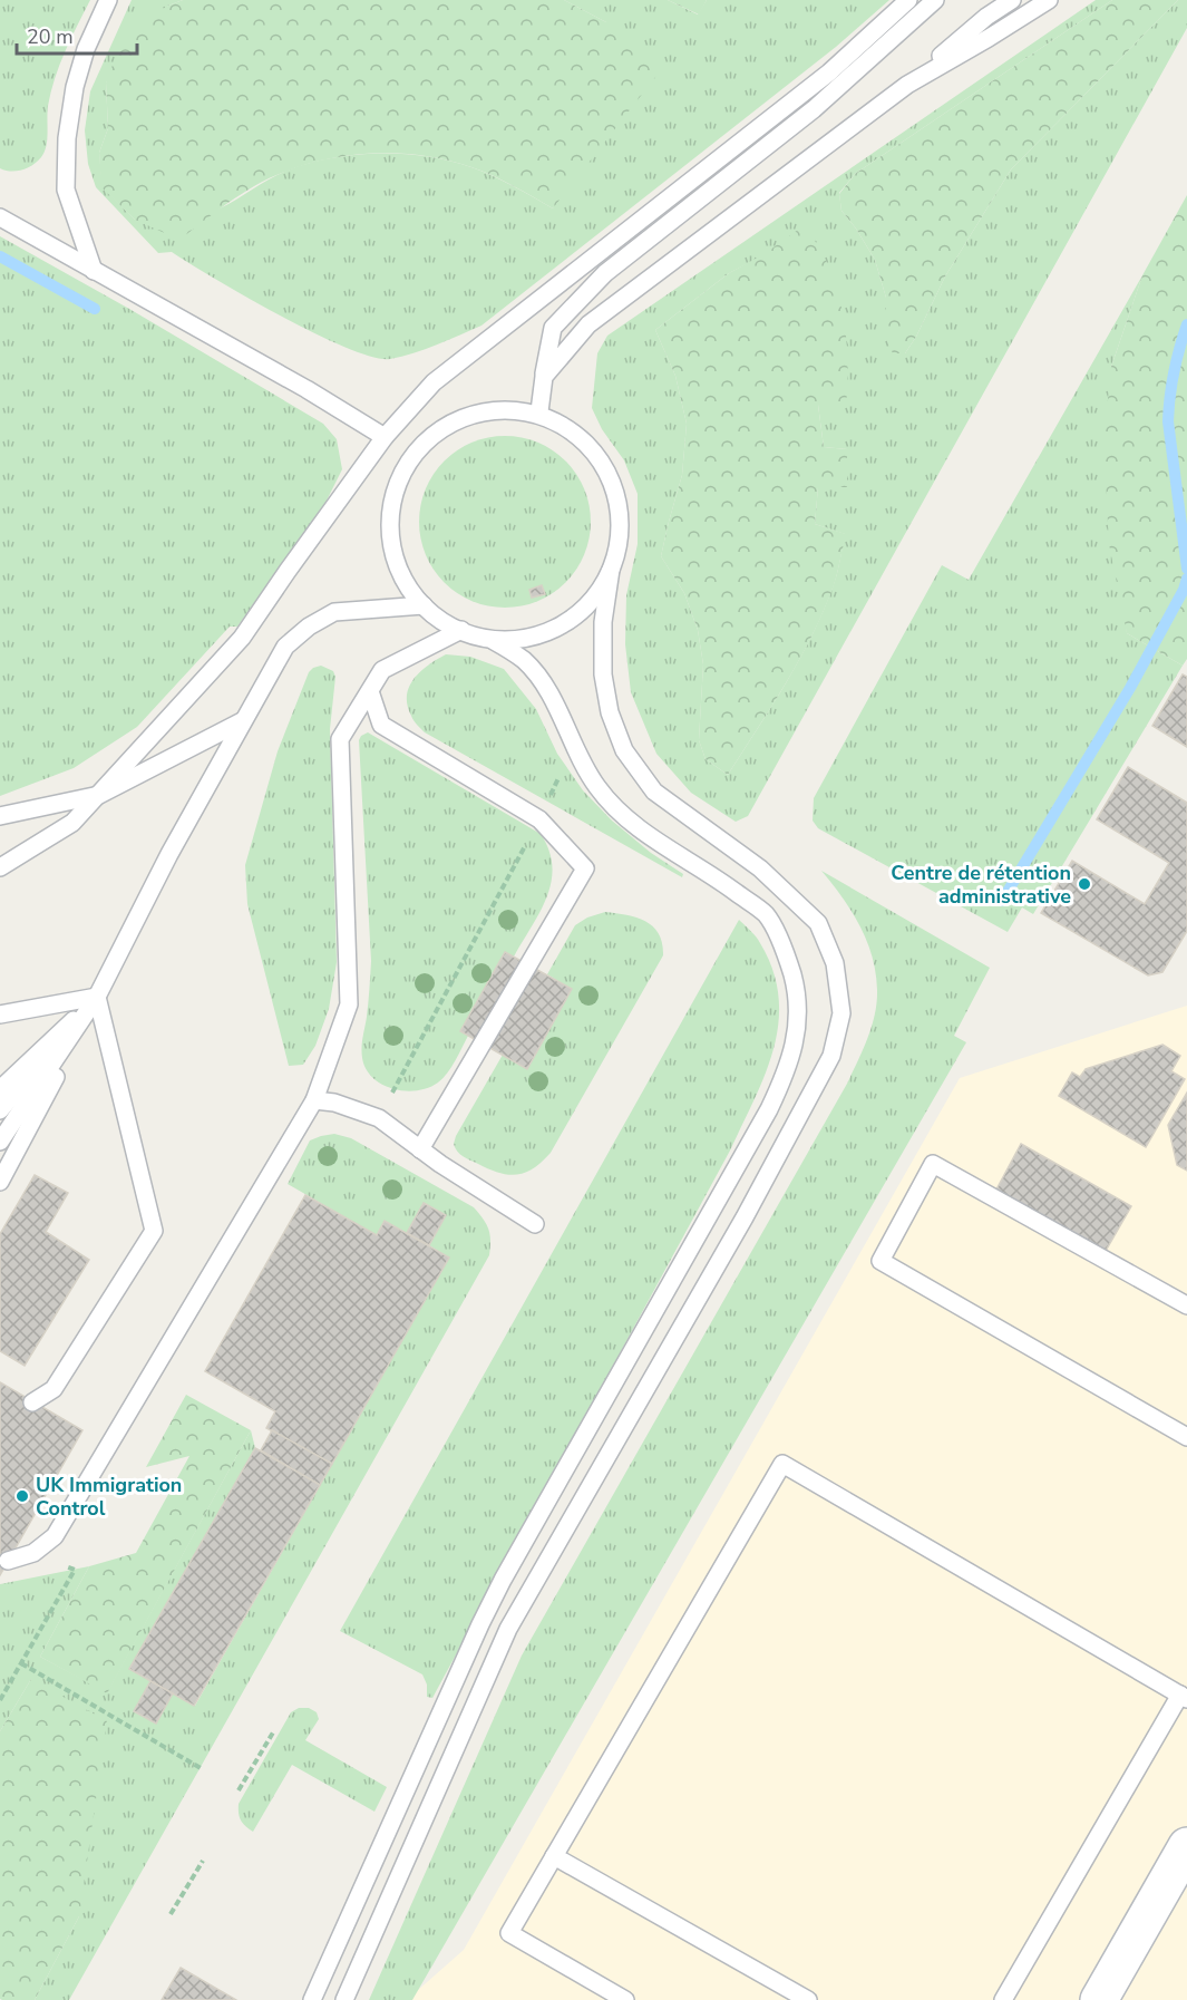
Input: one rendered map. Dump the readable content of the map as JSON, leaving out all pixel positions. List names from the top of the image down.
{
  "places": ["Centre de rétention administrative", "UK Immigration Control"],
  "scale_bar": "20 m"
}
